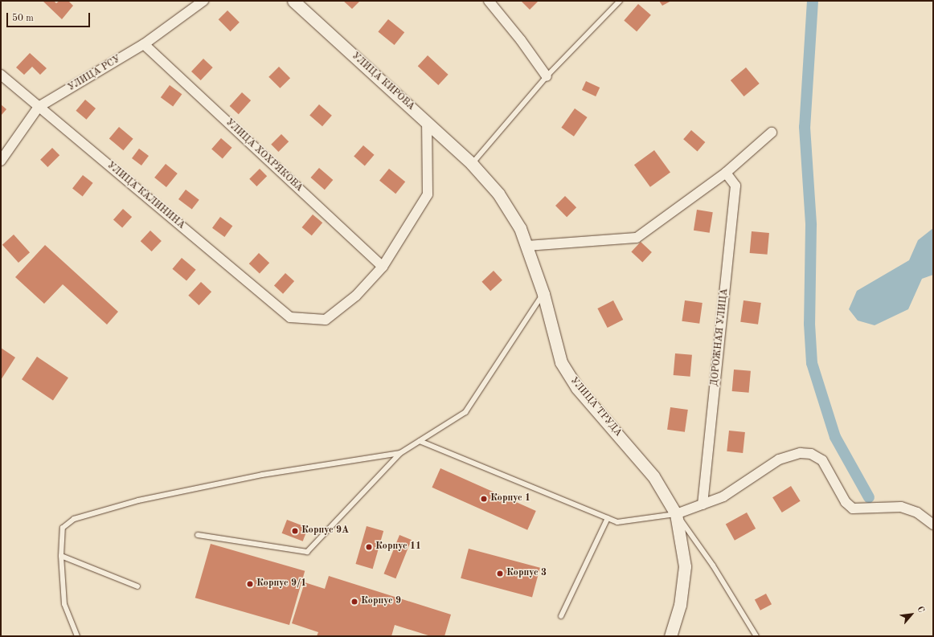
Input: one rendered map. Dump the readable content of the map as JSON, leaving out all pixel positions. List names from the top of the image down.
{
  "streets": {
    "street": [
      "УЛИЦА РСУ",
      "УЛИЦА КИРОВА",
      "УЛИЦА ХОХРЯКОВА",
      "УЛИЦА КАЛИНИНА",
      "ДОРОЖНАЯ УЛИЦА",
      "УЛИЦА ТРУДА"
    ]
  },
  "crossings": [
    ["УЛИЦА РСУ", "УЛИЦА ХОХРЯКОВА"],
    ["УЛИЦА РСУ", "УЛИЦА КАЛИНИНА"],
    ["УЛИЦА КИРОВА", "УЛИЦА ТРУДА"],
    ["УЛИЦА ХОХРЯКОВА", "УЛИЦА КАЛИНИНА"]
  ],
  "places": [
    "Корпус 1",
    "Корпус 9А",
    "Корпус 11",
    "Корпус 3",
    "Корпус 9/1",
    "Корпус 9"
  ],
  "scale_bar": "50 m",
  "north": "top right"
}
